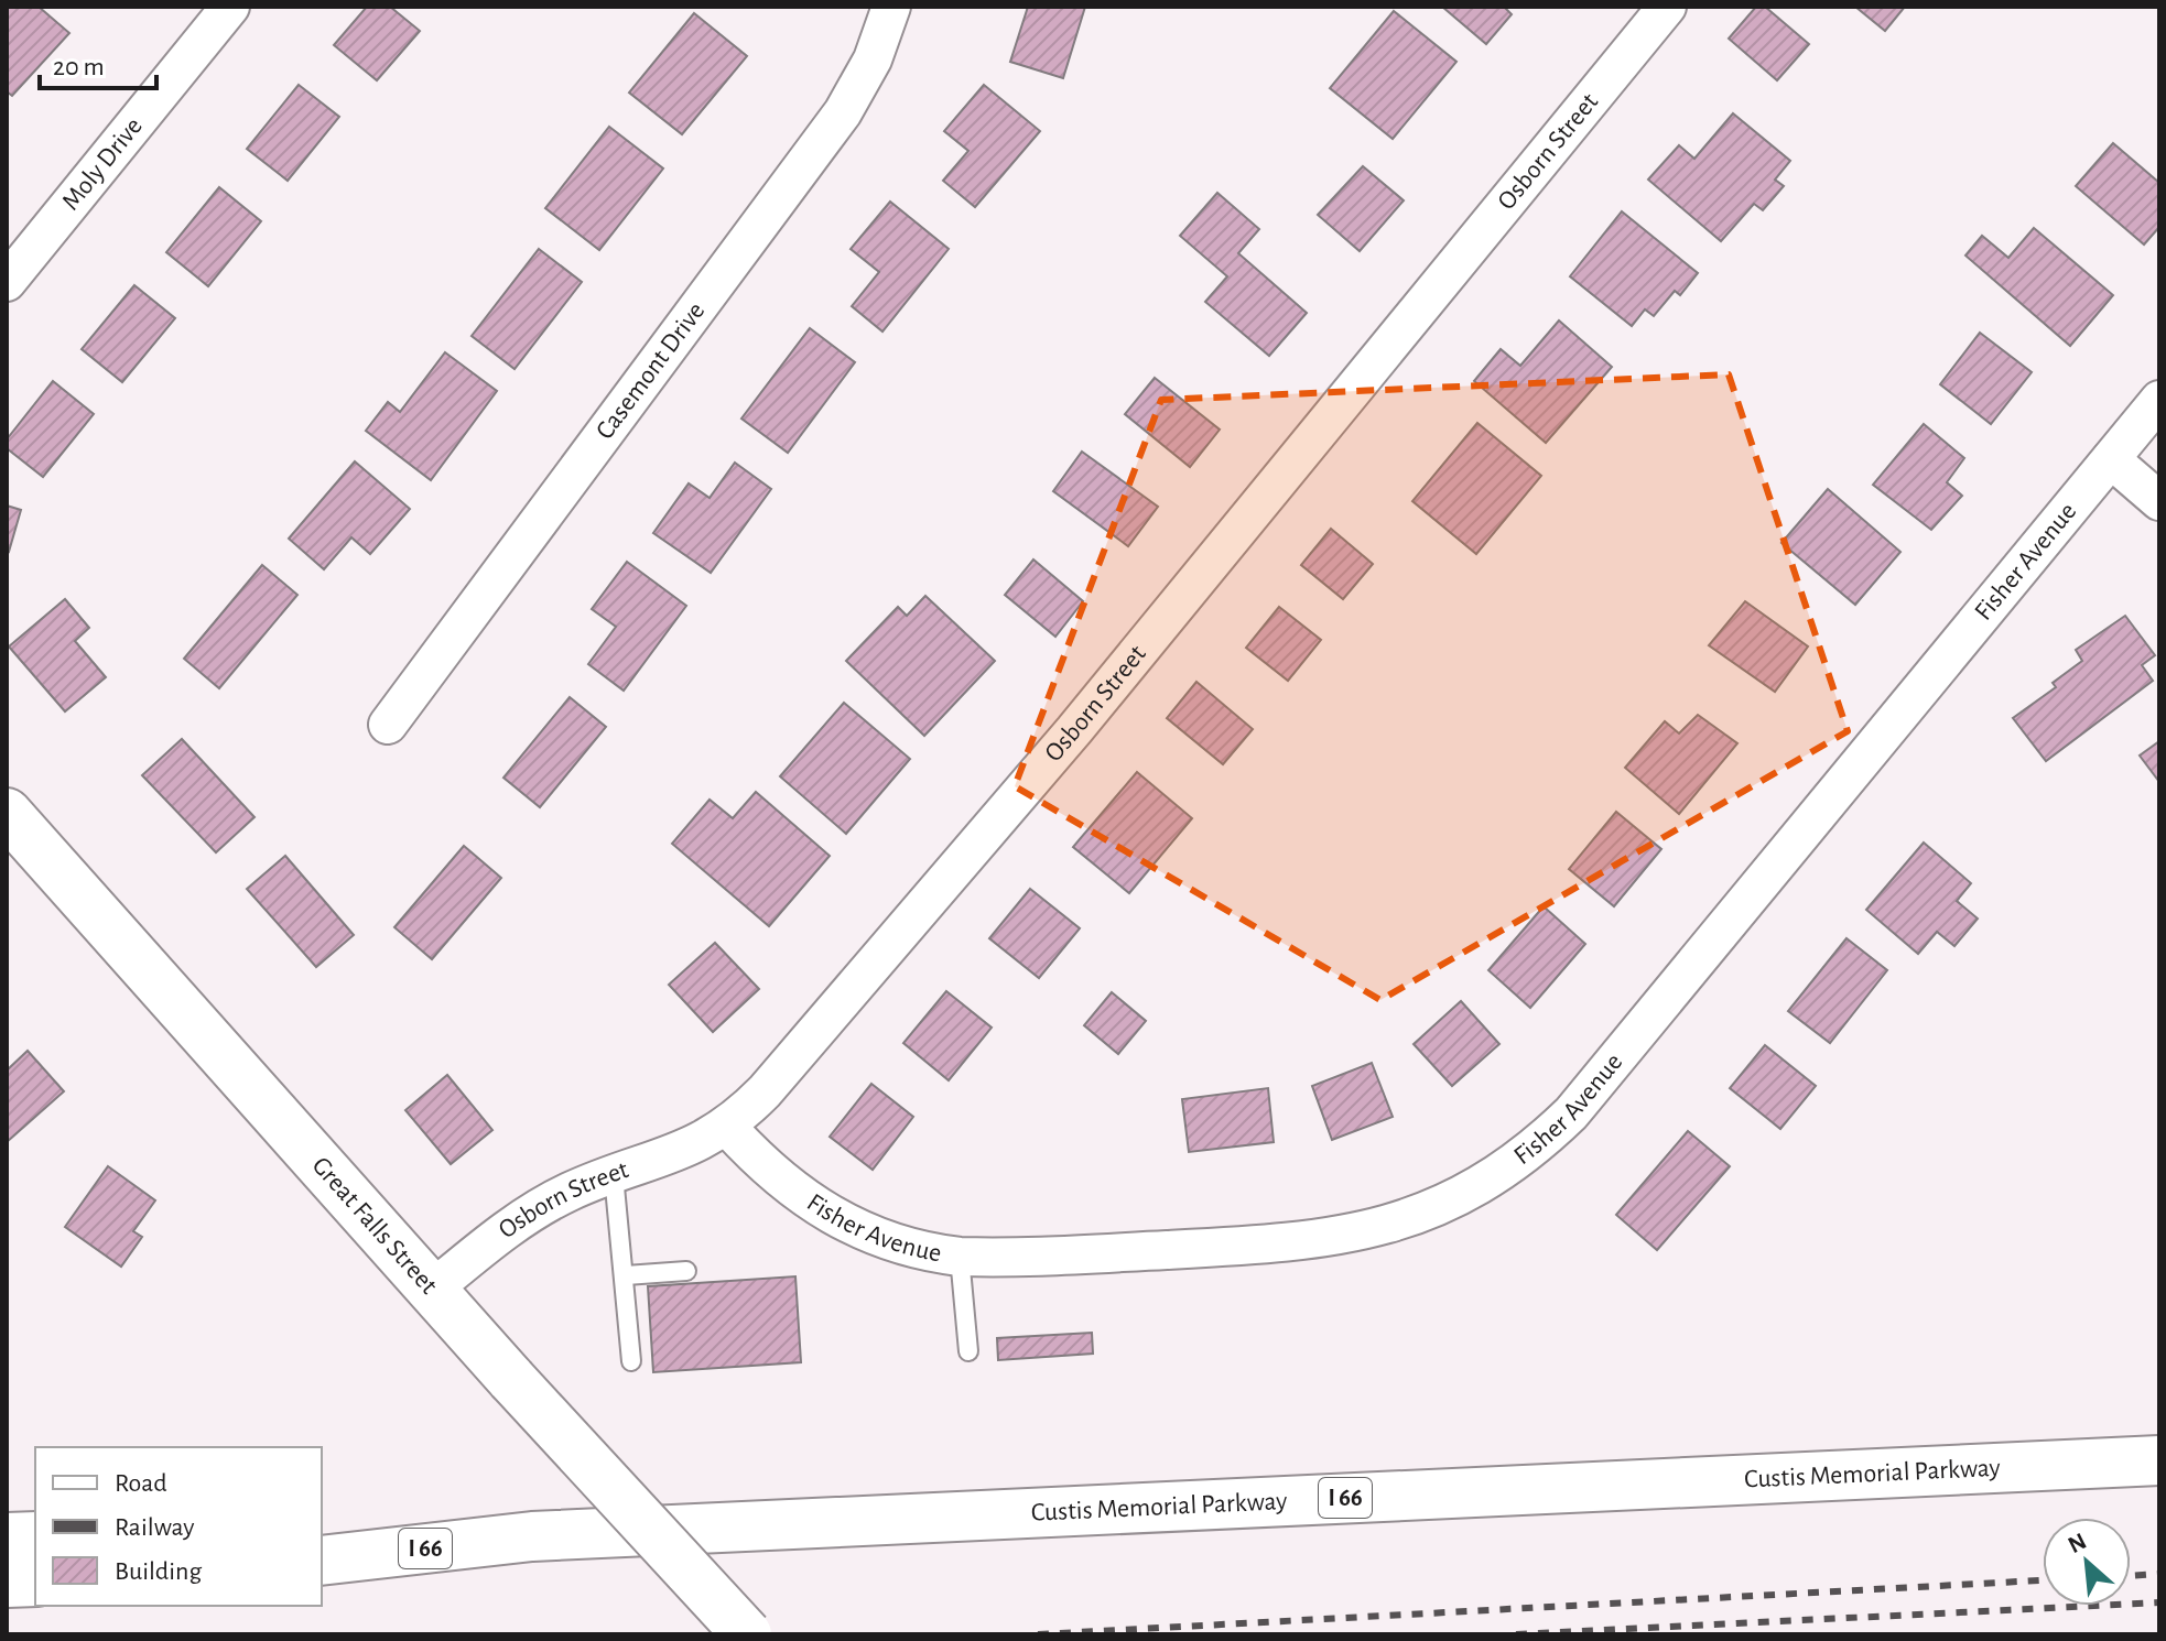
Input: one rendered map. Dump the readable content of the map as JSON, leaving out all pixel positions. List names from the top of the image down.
{
  "streets": {
    "main road": ["Great Falls Street", "Custis Memorial Parkway", "I 66"],
    "street": [
      "Osborn Street",
      "Moly Drive",
      "Casemont Drive",
      "Fisher Avenue"
    ]
  },
  "crossings": [
    ["Osborn Street", "Fisher Avenue"],
    ["Osborn Street", "Great Falls Street"]
  ],
  "legend": ["Road", "Railway", "Building"],
  "scale_bar": "20 m",
  "north": "top left"
}
